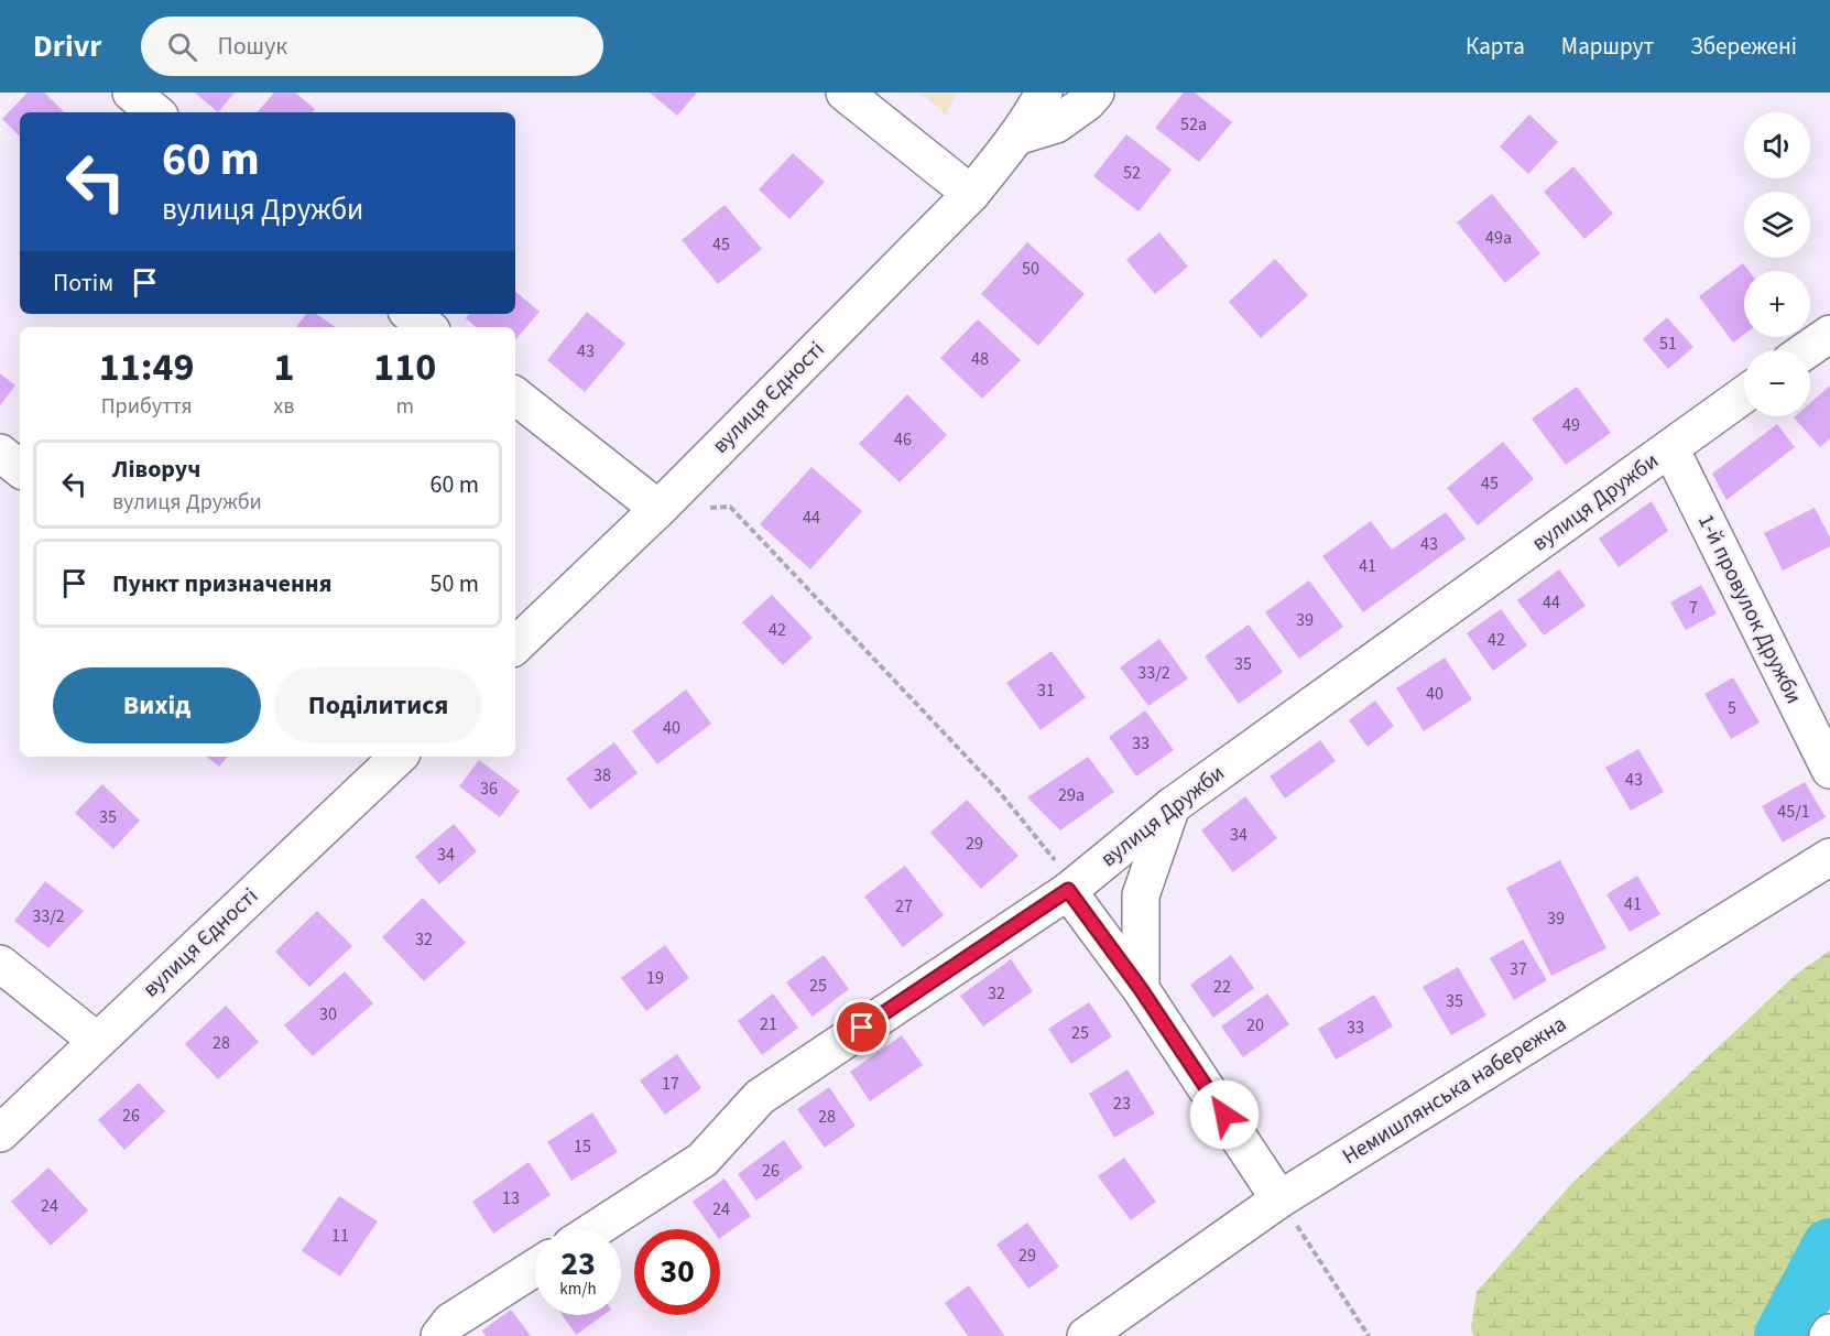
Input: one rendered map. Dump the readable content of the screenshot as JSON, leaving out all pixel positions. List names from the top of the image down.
{
  "streets": {
    "street": [
      "вулиця Єдності",
      "вулиця Дружби",
      "1-й провулок Дружби",
      "Немишлянська набережна"
    ]
  },
  "crossings": [
    ["вулиця Дружби", "1-й провулок Дружби"]
  ],
  "house_numbers": [
    "52а",
    "52",
    "49а",
    "45",
    "50",
    "51",
    "43",
    "48",
    "49",
    "46",
    "45",
    "44",
    "43",
    "41",
    "44",
    "7",
    "39",
    "42",
    "42",
    "35",
    "33/2",
    "31",
    "40",
    "5",
    "40",
    "33",
    "38",
    "43",
    "36",
    "29а",
    "45/1",
    "35",
    "34",
    "29",
    "34",
    "41",
    "27",
    "33/2",
    "39",
    "32",
    "37",
    "19",
    "25",
    "22",
    "32",
    "35",
    "30",
    "21",
    "20",
    "33",
    "25",
    "28",
    "17",
    "23",
    "26",
    "28",
    "15",
    "26",
    "13",
    "24",
    "24",
    "11",
    "29"
  ],
  "page": {
    "header": "Drivr",
    "search": "Пошук",
    "nav": ["Карта", "Маршрут", "Збережені"],
    "map_buttons": ["+", "−"],
    "turn": ["60 m", "вулиця Дружби"],
    "then": "Потім",
    "eta": [
      "11:49",
      "Прибуття",
      "1",
      "хв",
      "110",
      "m"
    ],
    "list": [
      {
        "name": "Ліворуч",
        "note": "вулиця Дружби",
        "value": "60 m"
      },
      {
        "name": "Пункт призначення",
        "value": "50 m"
      }
    ],
    "buttons": ["Вихід", "Поділитися"],
    "speed": "23 km/h",
    "limit": "30"
  }
}
